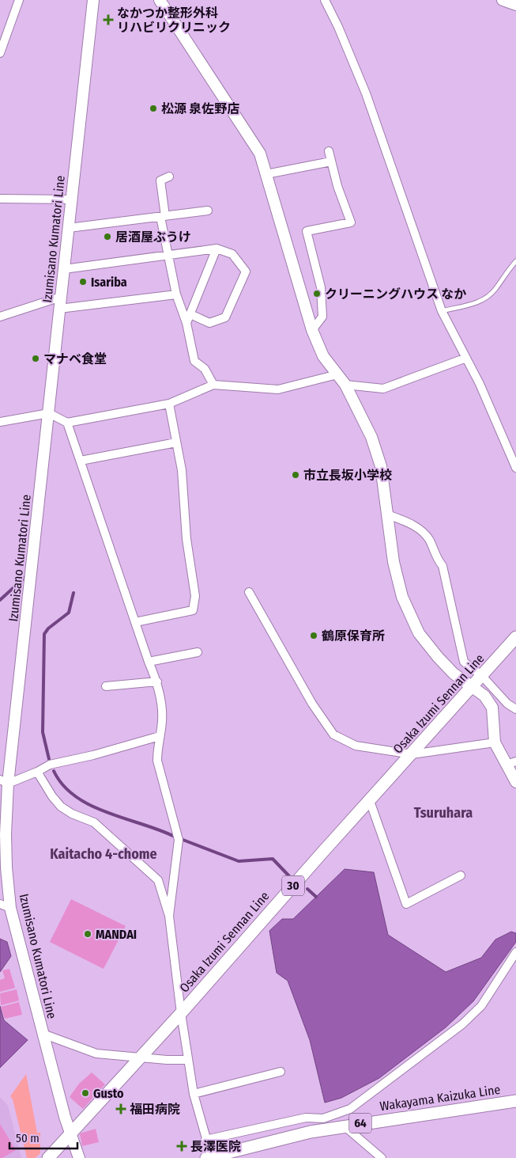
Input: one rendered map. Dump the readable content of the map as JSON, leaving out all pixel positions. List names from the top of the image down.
{
  "streets": {
    "main road": [
      "Izumisano Kumatori Line",
      "Osaka Izumi Sennan Line",
      "30",
      "Wakayama Kaizuka Line",
      "64"
    ]
  },
  "crossings": [
    ["Izumisano Kumatori Line", "Osaka Izumi Sennan Line"]
  ],
  "districts": ["Tsuruhara", "Kaitacho 4-chome"],
  "places": {
    "health": ["なかつか整形外科 リハビリクリニック", "福田病院", "長澤医院"],
    "other": [
      "松源 泉佐野店",
      "居酒屋ぶうけ",
      "Isariba",
      "クリーニングハウス なか",
      "マナベ食堂",
      "市立長坂小学校",
      "鶴原保育所",
      "MANDAI",
      "Gusto"
    ]
  },
  "scale_bar": "50 m"
}
